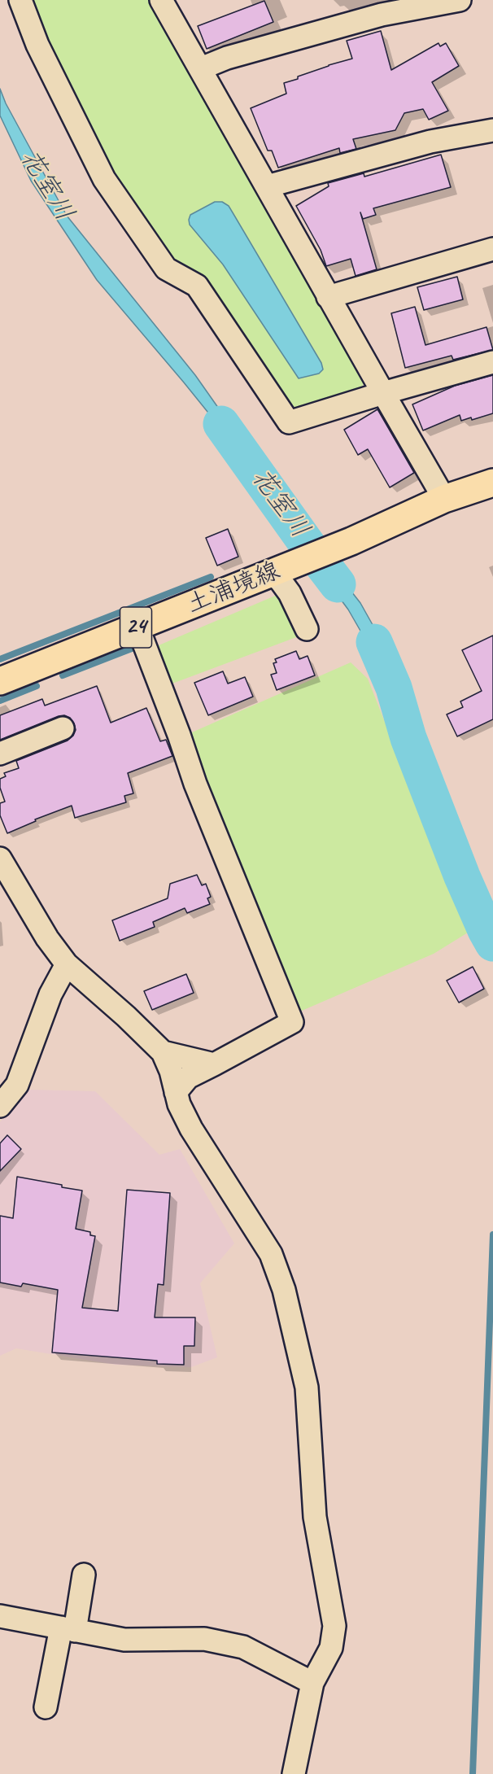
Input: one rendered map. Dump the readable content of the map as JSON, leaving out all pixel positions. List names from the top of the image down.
{
  "streets": {
    "main road": ["土浦境線", "24"]
  },
  "water": ["花室川"]
}
